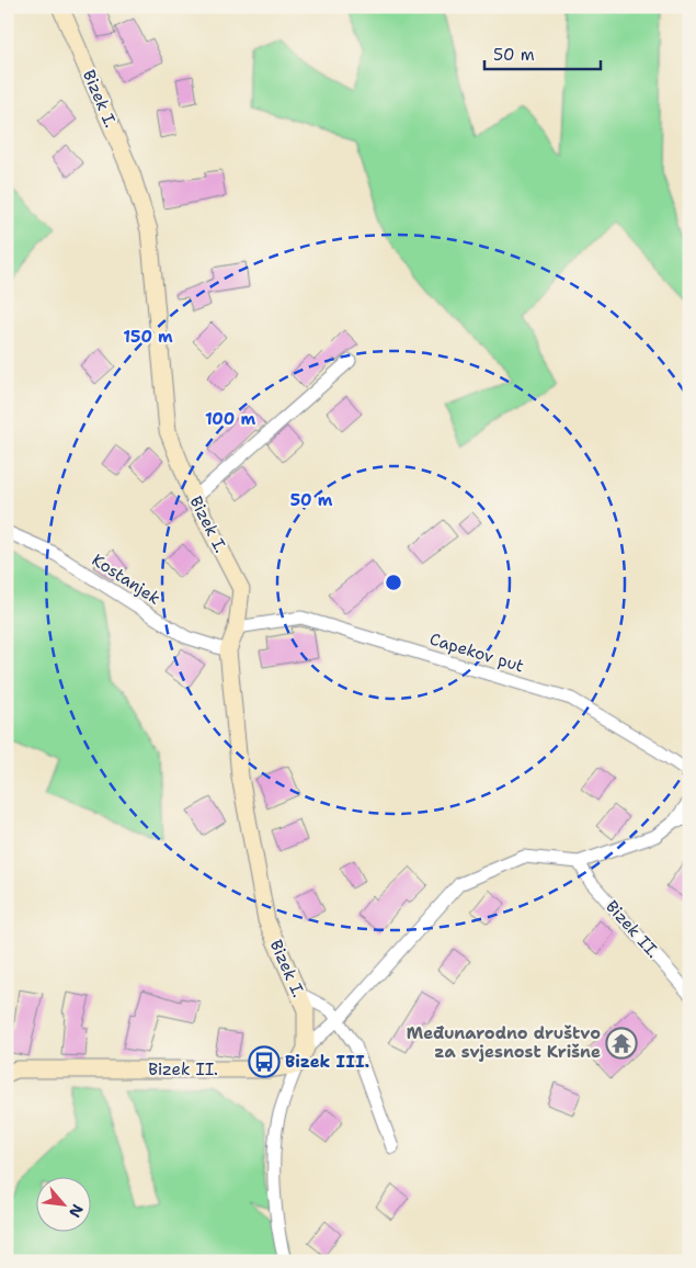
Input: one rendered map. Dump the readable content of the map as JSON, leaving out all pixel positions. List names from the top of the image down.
{
  "streets": {
    "street": [
      "Bizek I.",
      "Kostanjek",
      "Capekov put",
      "Bizek II."
    ]
  },
  "crossings": [
    ["Bizek I.", "Kostanjek"],
    ["Bizek I.", "Capekov put"]
  ],
  "places": {
    "temple": ["Međunarodno društvo za svjesnost Krišne"],
    "bus stop": ["Bizek III."]
  },
  "scale_bar": "50 m",
  "north": "bottom right",
  "rings": ["150 m", "100 m", "50 m"]
}
